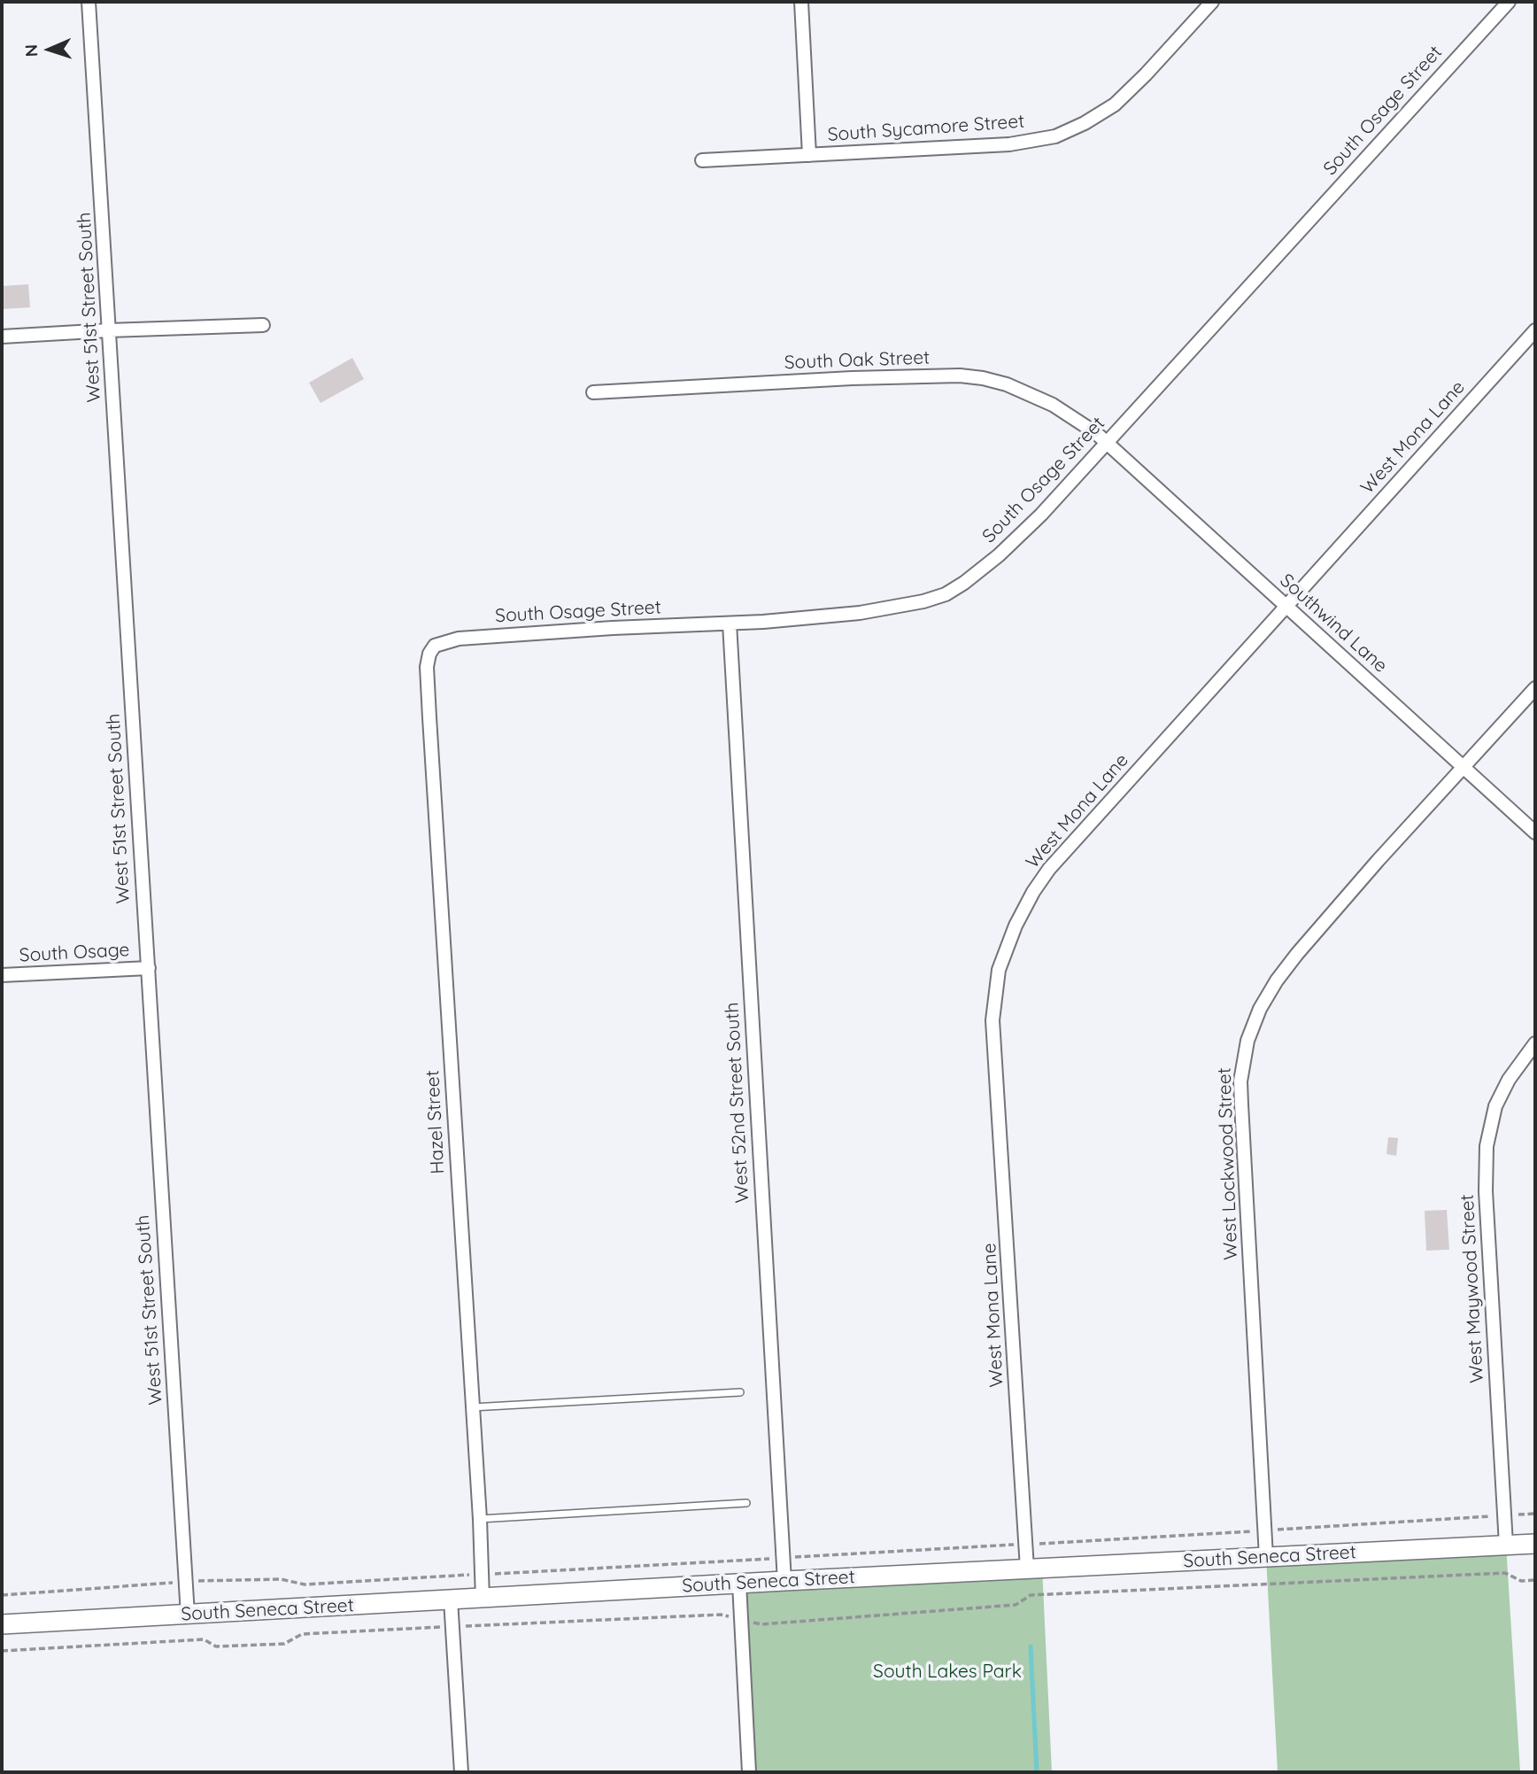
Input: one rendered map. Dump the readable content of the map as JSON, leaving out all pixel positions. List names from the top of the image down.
{
  "streets": {
    "street": [
      "South Osage Street",
      "South Sycamore Street",
      "West 51st Street South",
      "South Oak Street",
      "West Mona Lane",
      "Southwind Lane",
      "South Osage",
      "West 52nd Street South",
      "Hazel Street",
      "West Lockwood Street",
      "West Maywood Street",
      "South Seneca Street"
    ]
  },
  "crossings": [
    ["South Osage Street", "South Oak Street"],
    ["South Osage Street", "Southwind Lane"],
    ["South Osage Street", "West 52nd Street South"],
    ["South Osage Street", "Hazel Street"],
    ["West 51st Street South", "South Osage"],
    ["West 51st Street South", "South Seneca Street"],
    ["South Oak Street", "Southwind Lane"],
    ["West Mona Lane", "Southwind Lane"],
    ["West Mona Lane", "South Seneca Street"],
    ["Southwind Lane", "West Lockwood Street"],
    ["West 52nd Street South", "South Seneca Street"],
    ["Hazel Street", "South Seneca Street"],
    ["West Lockwood Street", "South Seneca Street"],
    ["West Maywood Street", "South Seneca Street"]
  ],
  "parks": ["South Lakes Park"],
  "north": "left"
}
